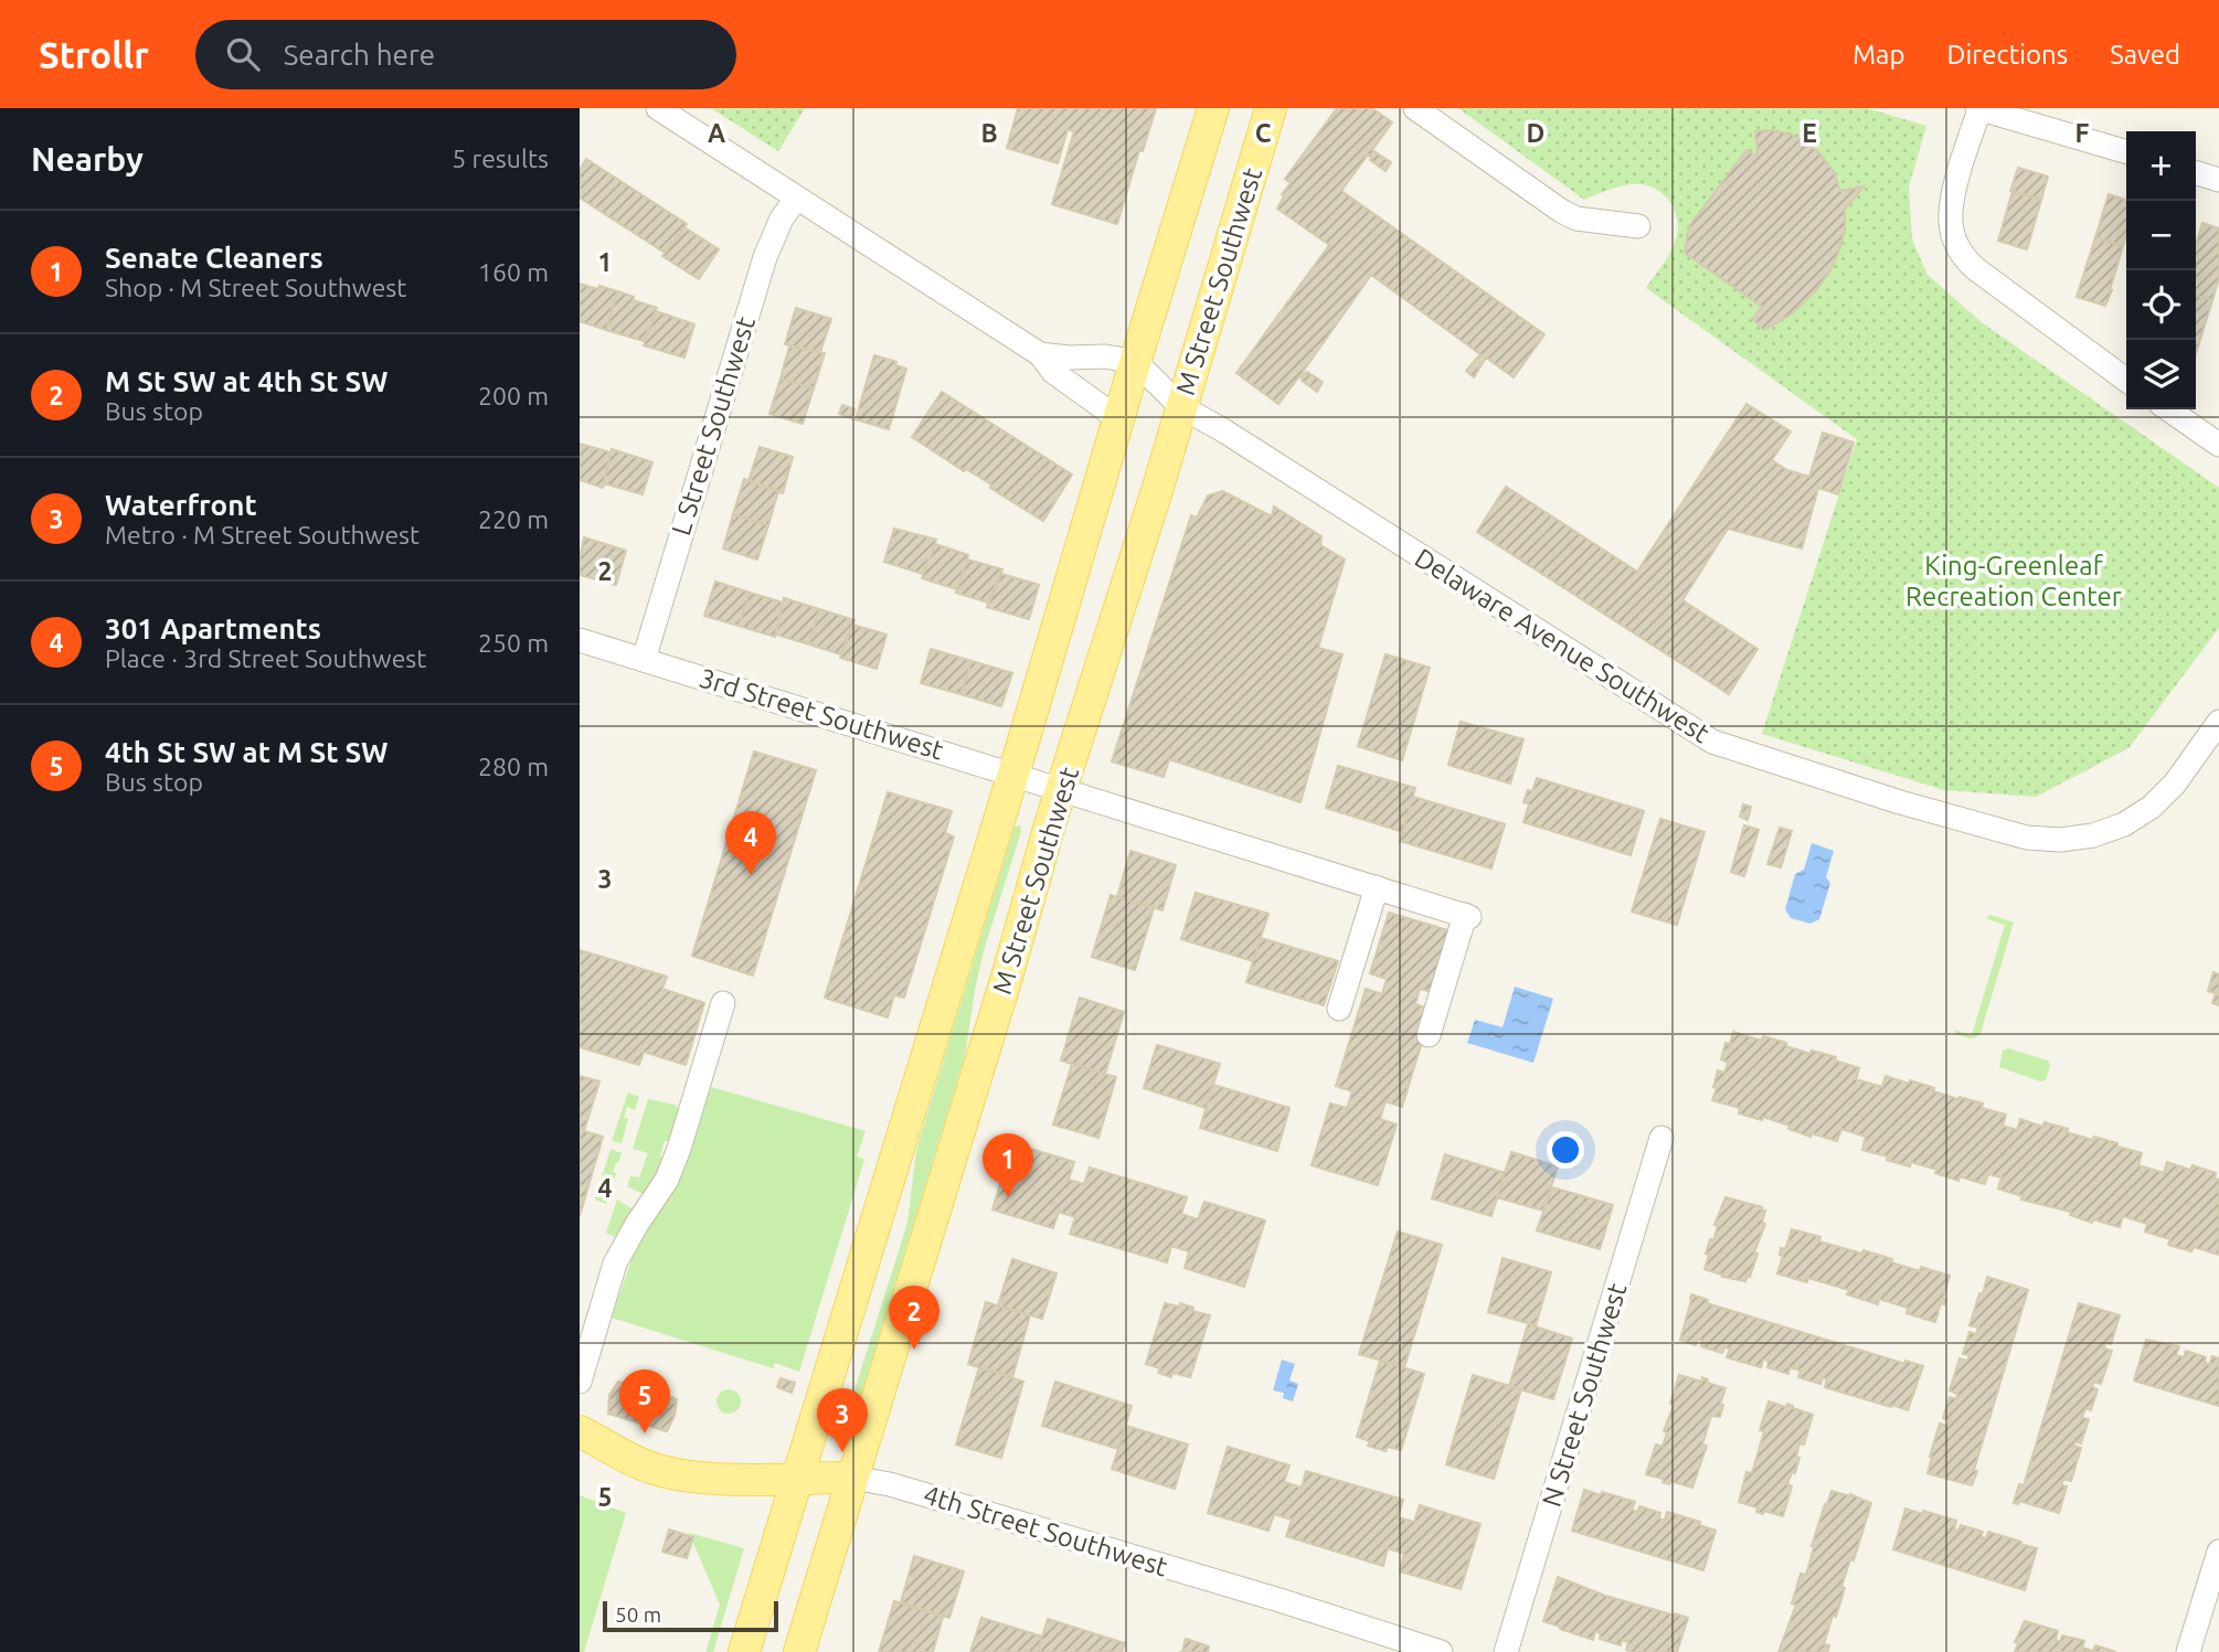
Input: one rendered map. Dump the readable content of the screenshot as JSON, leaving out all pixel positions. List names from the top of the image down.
{
  "streets": {
    "main road": ["M Street Southwest", "4th Street Southwest"],
    "street": [
      "L Street Southwest",
      "Delaware Avenue Southwest",
      "3rd Street Southwest",
      "N Street Southwest"
    ]
  },
  "crossings": [
    ["M Street Southwest", "Delaware Avenue Southwest"],
    ["M Street Southwest", "3rd Street Southwest"],
    ["M Street Southwest", "4th Street Southwest"],
    ["L Street Southwest", "3rd Street Southwest"]
  ],
  "parks": ["King-Greenleaf Recreation Center"],
  "scale_bar": "50 m",
  "page": {
    "header": "Strollr",
    "search": "Search here",
    "nav": ["Map", "Directions", "Saved"],
    "heading": ["Nearby", "5 results"],
    "map_buttons": ["+", "−"],
    "list": [
      {
        "mark": "1",
        "name": "Senate Cleaners",
        "note": "Shop · M Street Southwest",
        "value": "160 m"
      },
      {
        "mark": "2",
        "name": "M St SW at 4th St SW",
        "note": "Bus stop",
        "value": "200 m"
      },
      {
        "mark": "3",
        "name": "Waterfront",
        "note": "Metro · M Street Southwest",
        "value": "220 m"
      },
      {
        "mark": "4",
        "name": "301 Apartments",
        "note": "Place · 3rd Street Southwest",
        "value": "250 m"
      },
      {
        "mark": "5",
        "name": "4th St SW at M St SW",
        "note": "Bus stop",
        "value": "280 m"
      }
    ],
    "pins": [
      "4",
      "1",
      "2",
      "5",
      "3"
    ],
    "scale": "50 m"
  },
  "grid": {
    "columns": [
      "A",
      "B",
      "C",
      "D",
      "E",
      "F"
    ],
    "rows": [
      "1",
      "2",
      "3",
      "4",
      "5"
    ]
  }
}
